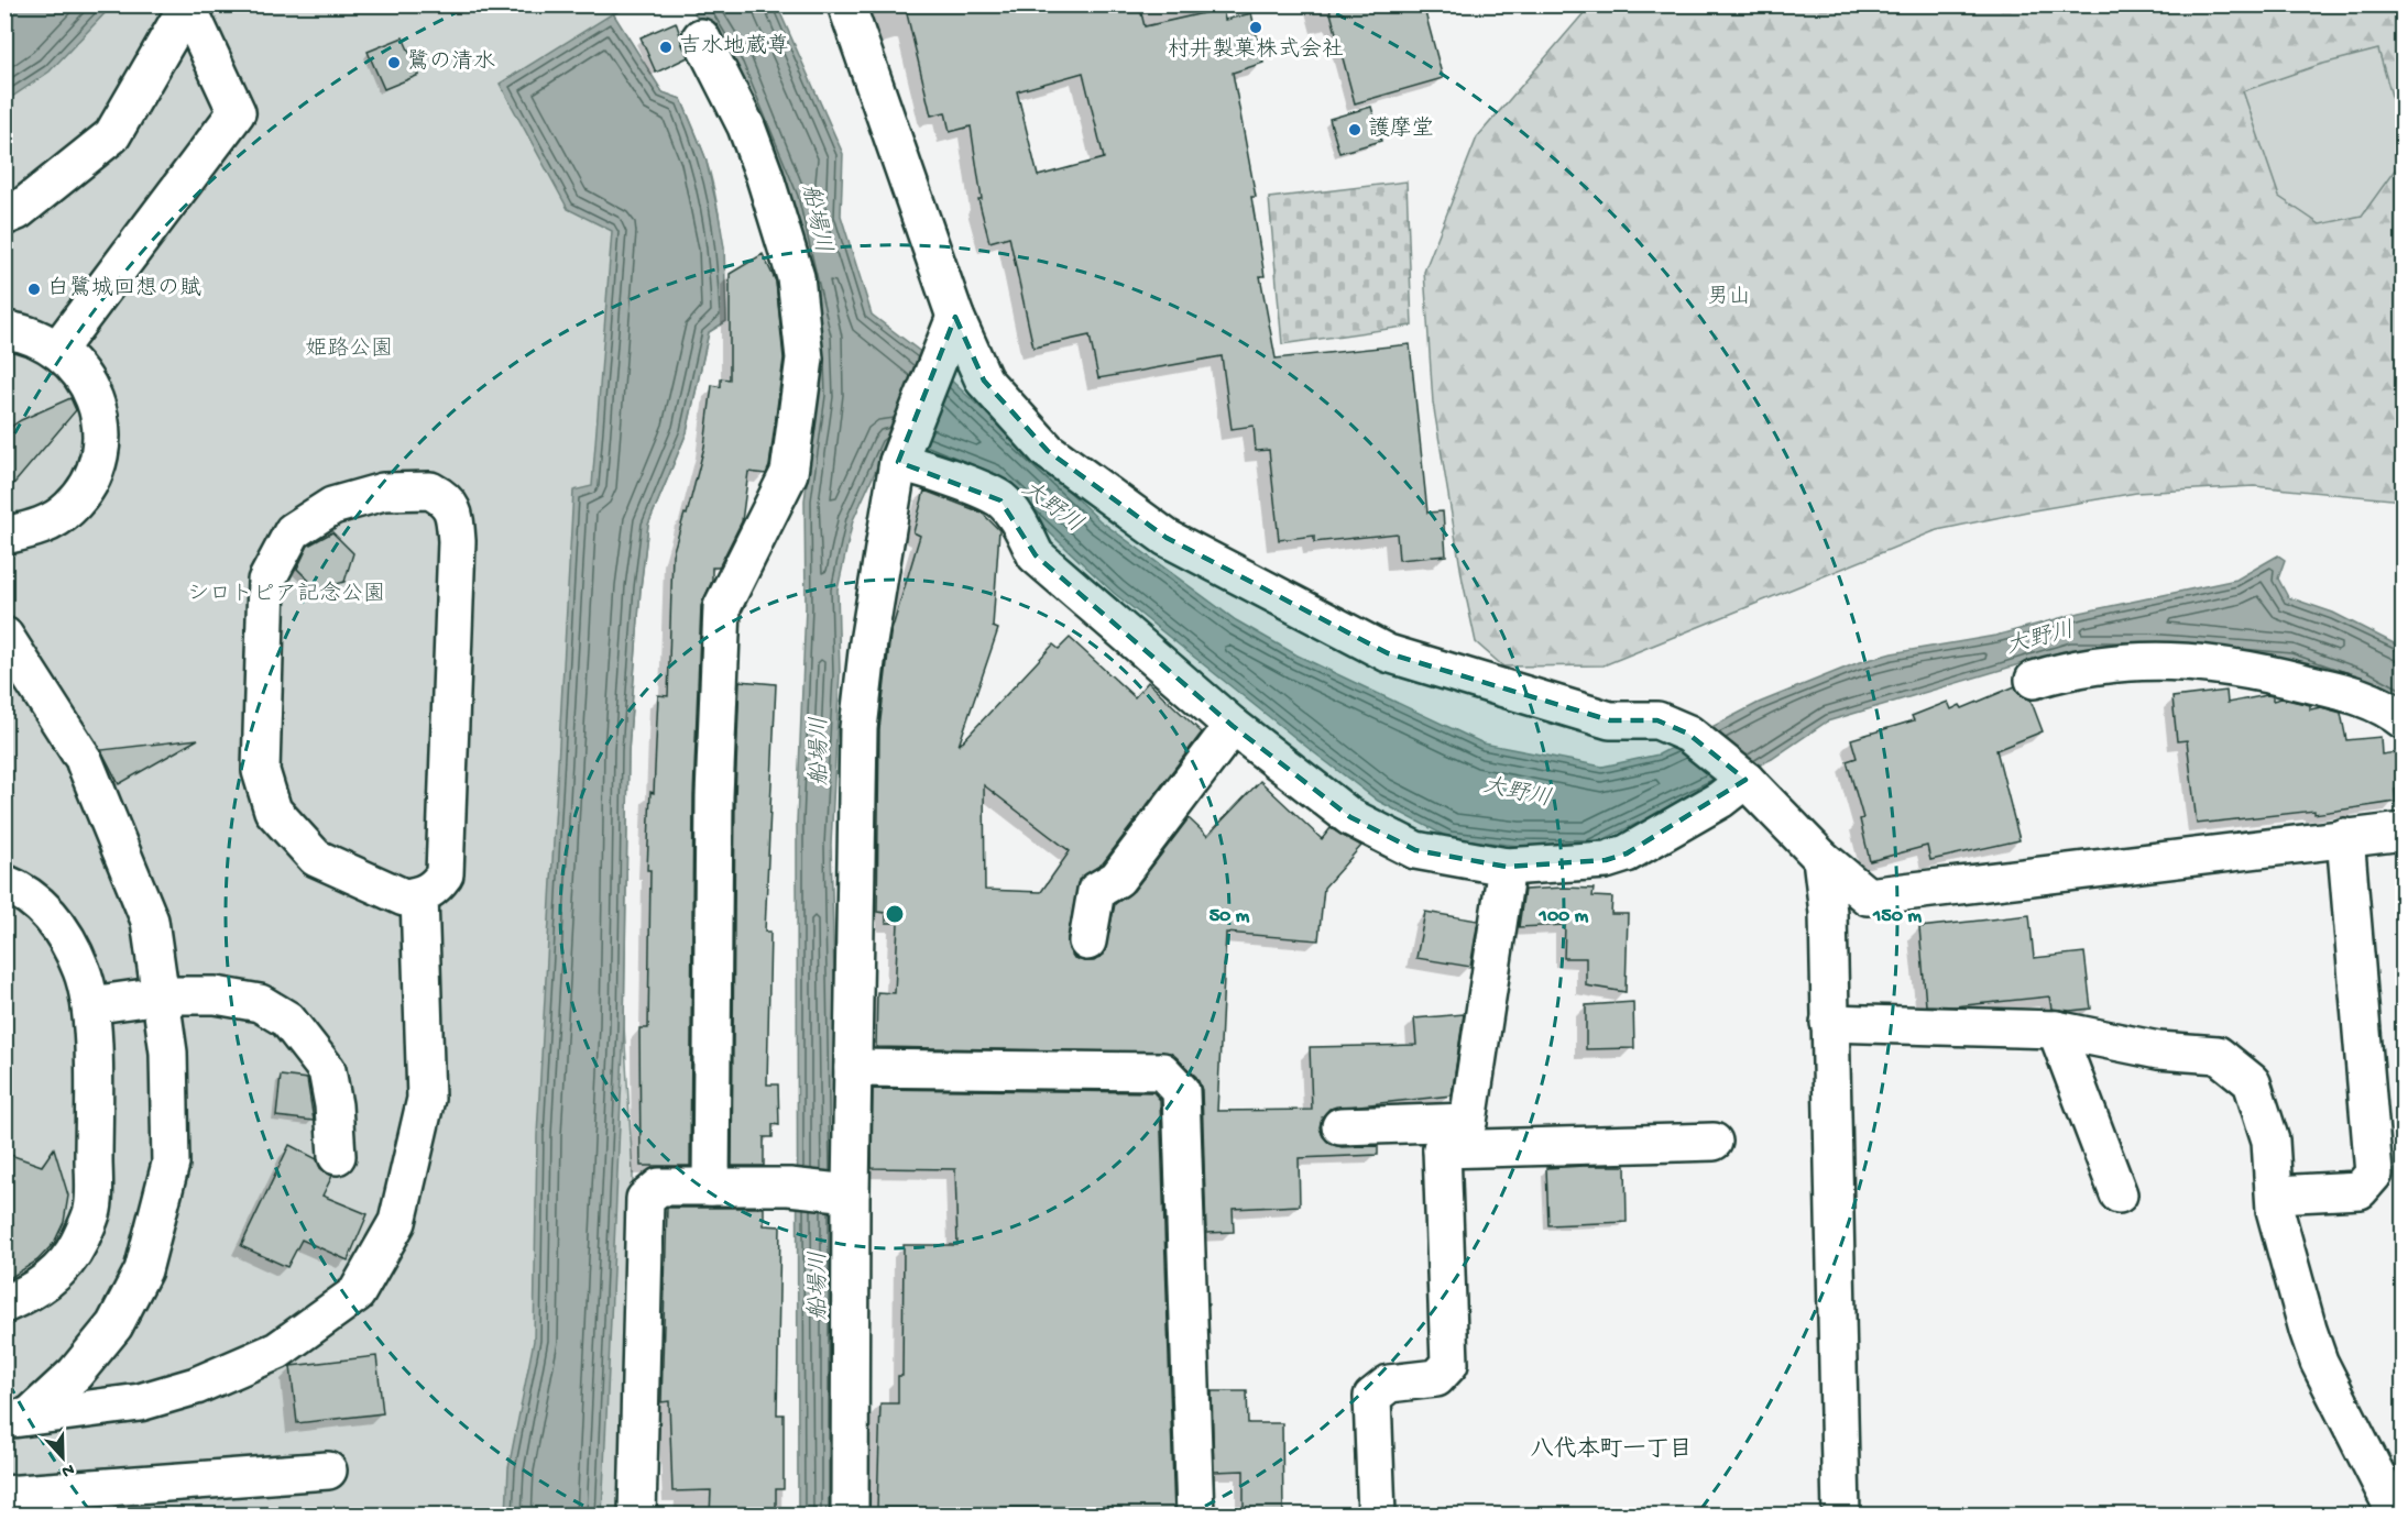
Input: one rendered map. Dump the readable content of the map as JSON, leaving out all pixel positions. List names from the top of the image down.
{
  "districts": ["八代本町一丁目"],
  "water": ["船場川", "大野川"],
  "parks": ["男山", "姫路公園", "シロトピア記念公園"],
  "places": [
    "村井製菓株式会社",
    "吉水地蔵尊",
    "鷺の清水",
    "護摩堂",
    "白鷺城回想の賦"
  ],
  "north": "bottom",
  "rings": ["50 m", "100 m", "150 m"]
}
